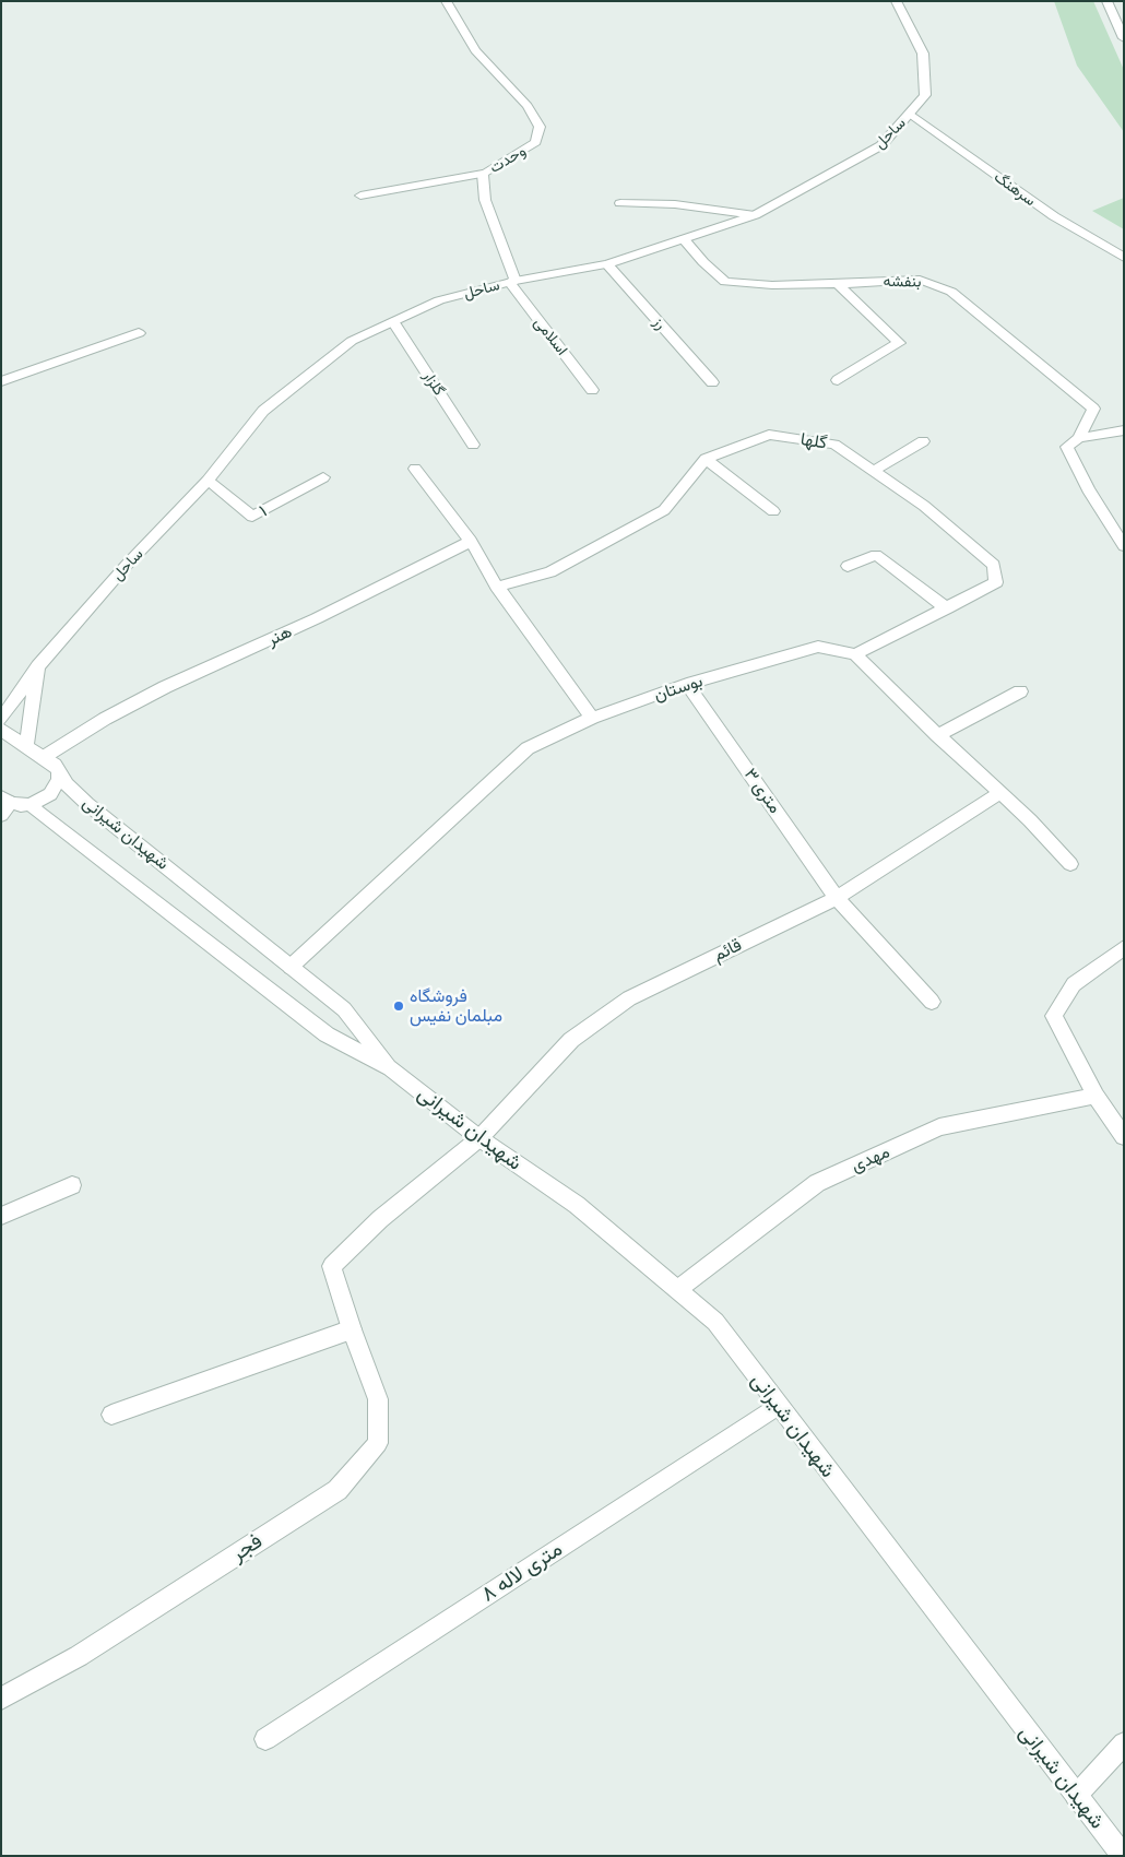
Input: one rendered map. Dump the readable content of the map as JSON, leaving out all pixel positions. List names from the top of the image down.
{
  "streets": {
    "street": [
      "ساحل",
      "وحدت",
      "سرهنگ",
      "بنفشه",
      "رز",
      "اسلامی",
      "گلزار",
      "گلها",
      "۱",
      "هنر",
      "بوستان",
      "۳ متری",
      "شهیدان شیرانی",
      "قائم",
      "مهدی",
      "فجر",
      "۸ متری لاله"
    ]
  },
  "crossings": [
    ["ساحل", "وحدت"],
    ["ساحل", "سرهنگ"],
    ["ساحل", "بنفشه"],
    ["ساحل", "رز"],
    ["ساحل", "اسلامی"],
    ["ساحل", "گلزار"],
    ["ساحل", "۱"],
    ["وحدت", "اسلامی"],
    ["گلها", "بوستان"],
    ["هنر", "شهیدان شیرانی"],
    ["بوستان", "۳ متری"],
    ["بوستان", "شهیدان شیرانی"],
    ["۳ متری", "قائم"],
    ["شهیدان شیرانی", "قائم"],
    ["شهیدان شیرانی", "مهدی"],
    ["شهیدان شیرانی", "فجر"],
    ["شهیدان شیرانی", "۸ متری لاله"],
    ["قائم", "فجر"]
  ],
  "places": ["فروشگاه مبلمان نفیس"]
}
